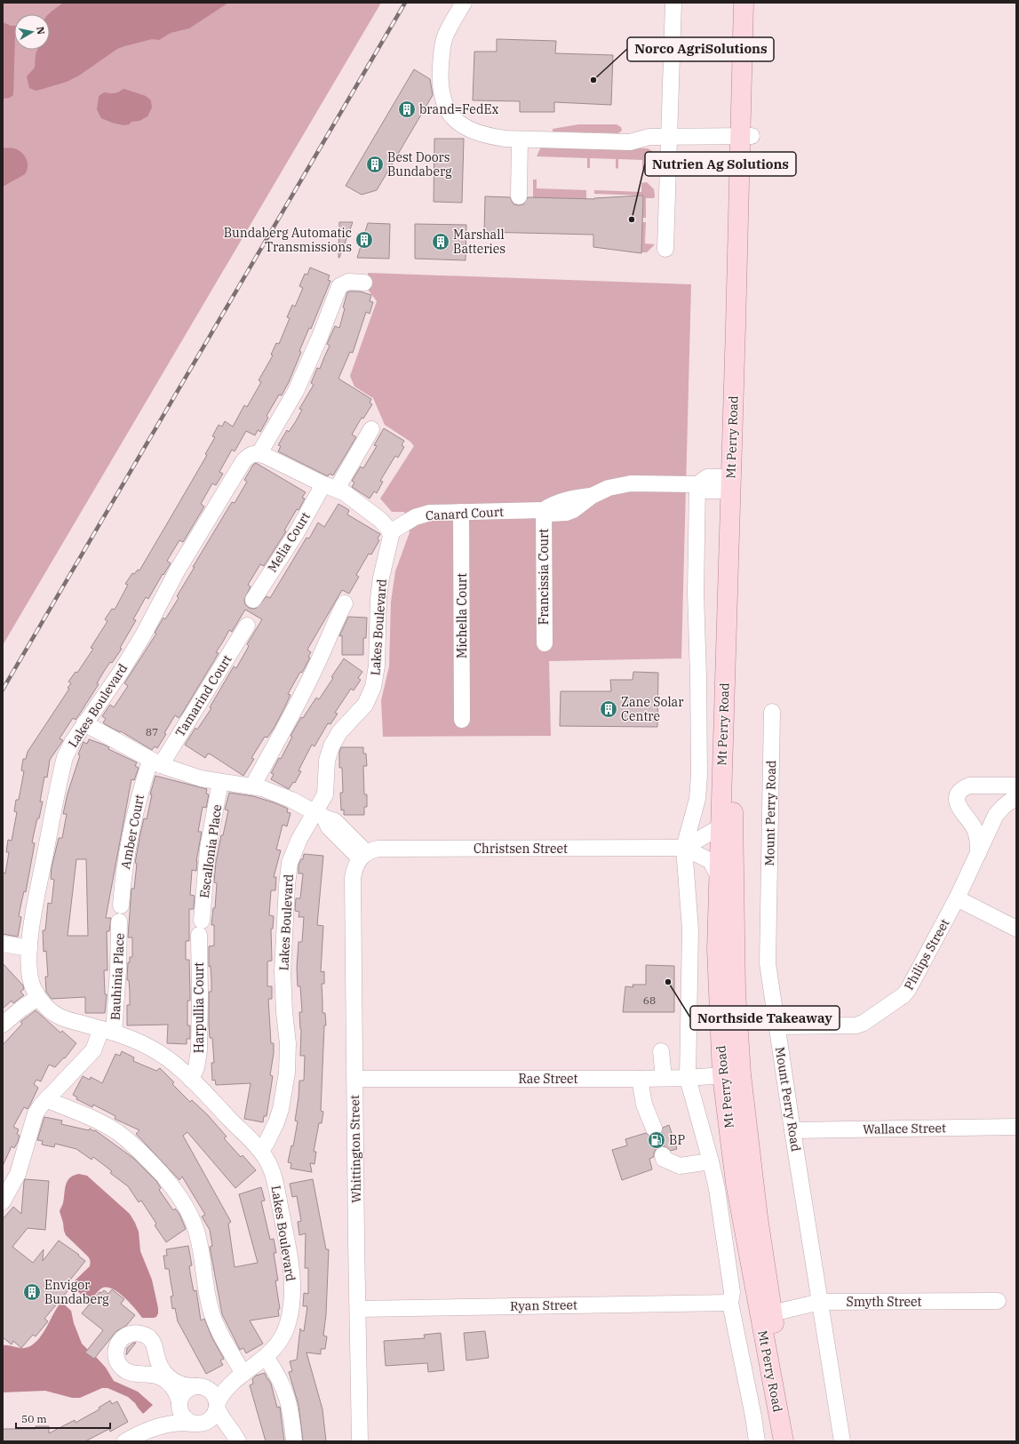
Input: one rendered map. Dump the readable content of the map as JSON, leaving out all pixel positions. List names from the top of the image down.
{
  "streets": {
    "main road": ["Mt Perry Road"],
    "street": [
      "Canard Court",
      "Melia Court",
      "Francissia Court",
      "Michella Court",
      "Lakes Boulevard",
      "Tamarind Court",
      "Mount Perry Road",
      "Amber Court",
      "Christsen Street",
      "Escallonia Place",
      "Philips Street",
      "Bauhinia Place",
      "Harpullia Court",
      "Rae Street",
      "Wallace Street",
      "Whittington Street",
      "Smyth Street",
      "Ryan Street"
    ]
  },
  "crossings": [
    ["Mt Perry Road", "Christsen Street"],
    ["Mt Perry Road", "Rae Street"],
    ["Mt Perry Road", "Smyth Street"],
    ["Mt Perry Road", "Ryan Street"],
    ["Canard Court", "Francissia Court"],
    ["Canard Court", "Michella Court"],
    ["Canard Court", "Lakes Boulevard"],
    ["Lakes Boulevard", "Bauhinia Place"],
    ["Lakes Boulevard", "Harpullia Court"],
    ["Tamarind Court", "Amber Court"],
    ["Mount Perry Road", "Philips Street"],
    ["Mount Perry Road", "Wallace Street"],
    ["Mount Perry Road", "Smyth Street"],
    ["Christsen Street", "Whittington Street"],
    ["Escallonia Place", "Harpullia Court"],
    ["Rae Street", "Whittington Street"],
    ["Whittington Street", "Ryan Street"]
  ],
  "places": {
    "other": ["Norco AgriSolutions", "Nutrien Ag Solutions", "Northside Takeaway"],
    "building": [
      "brand=FedEx",
      "Best Doors Bundaberg",
      "Bundaberg Automatic Transmissions",
      "Marshall Batteries",
      "Zane Solar Centre",
      "Envigor Bundaberg"
    ],
    "fuel station": ["BP"]
  },
  "house_numbers": ["87", "68"],
  "scale_bar": "50 m",
  "north": "right"
}
